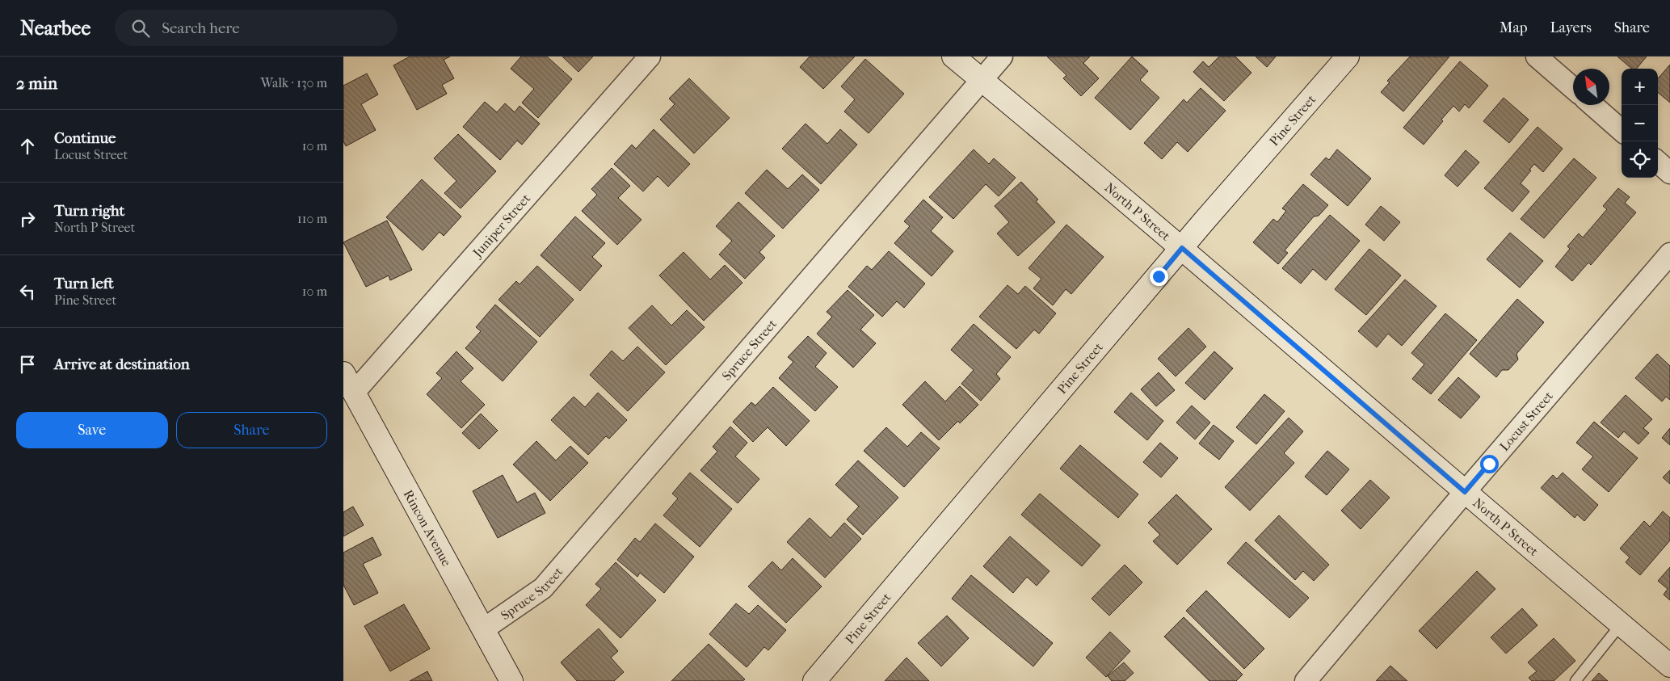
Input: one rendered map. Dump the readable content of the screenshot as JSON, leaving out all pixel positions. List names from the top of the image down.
{
  "streets": {
    "street": [
      "Pine Street",
      "North P Street",
      "Juniper Street",
      "Spruce Street",
      "Locust Street",
      "Rincon Avenue"
    ]
  },
  "crossings": [
    ["Pine Street", "North P Street"],
    ["North P Street", "Spruce Street"],
    ["North P Street", "Locust Street"],
    ["Juniper Street", "Rincon Avenue"],
    ["Spruce Street", "Rincon Avenue"]
  ],
  "north": "top left",
  "page": {
    "header": "Nearbee",
    "search": "Search here",
    "nav": ["Map", "Layers", "Share"],
    "heading": ["2 min", "Walk · 130 m"],
    "map_buttons": ["+", "−"],
    "list": [
      ["Continue", "Locust Street", "10 m"],
      ["Turn right", "North P Street", "110 m"],
      ["Turn left", "Pine Street", "10 m"],
      "Arrive at destination"
    ],
    "buttons": ["Save", "Share"]
  }
}
